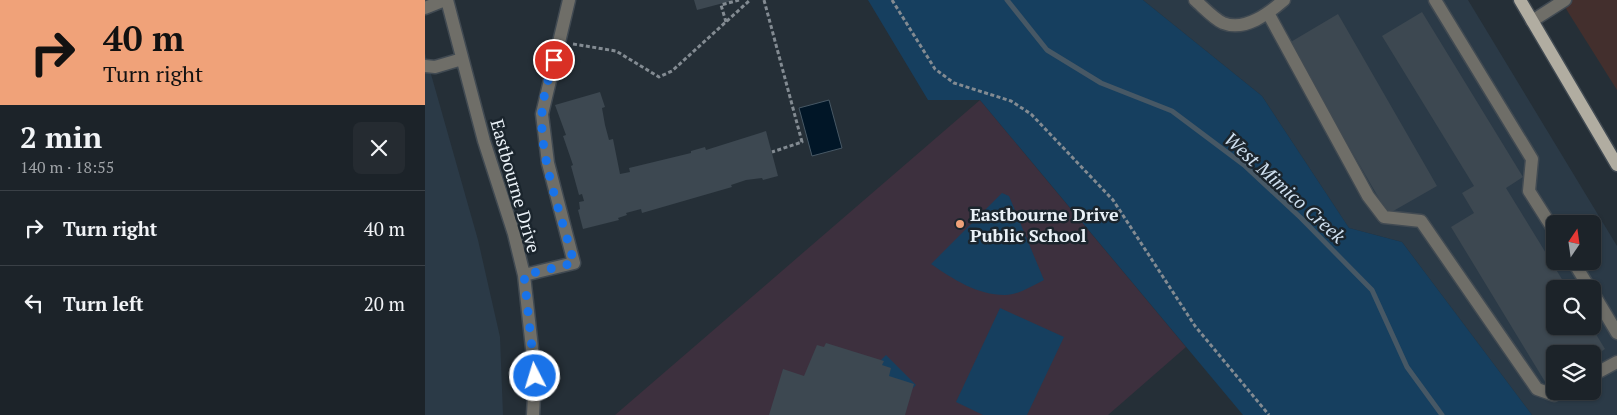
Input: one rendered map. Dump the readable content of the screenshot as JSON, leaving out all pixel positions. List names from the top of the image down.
{
  "streets": {
    "street": ["Eastbourne Drive"]
  },
  "water": ["West Mimico Creek"],
  "places": ["Eastbourne Drive Public School"],
  "north": "top",
  "page": {
    "turn": ["40 m", "Turn right"],
    "heading": ["2 min", "140 m · 18:55"],
    "list": [
      {
        "name": "Turn right",
        "value": "40 m"
      },
      {
        "name": "Turn left",
        "value": "20 m"
      }
    ]
  }
}
